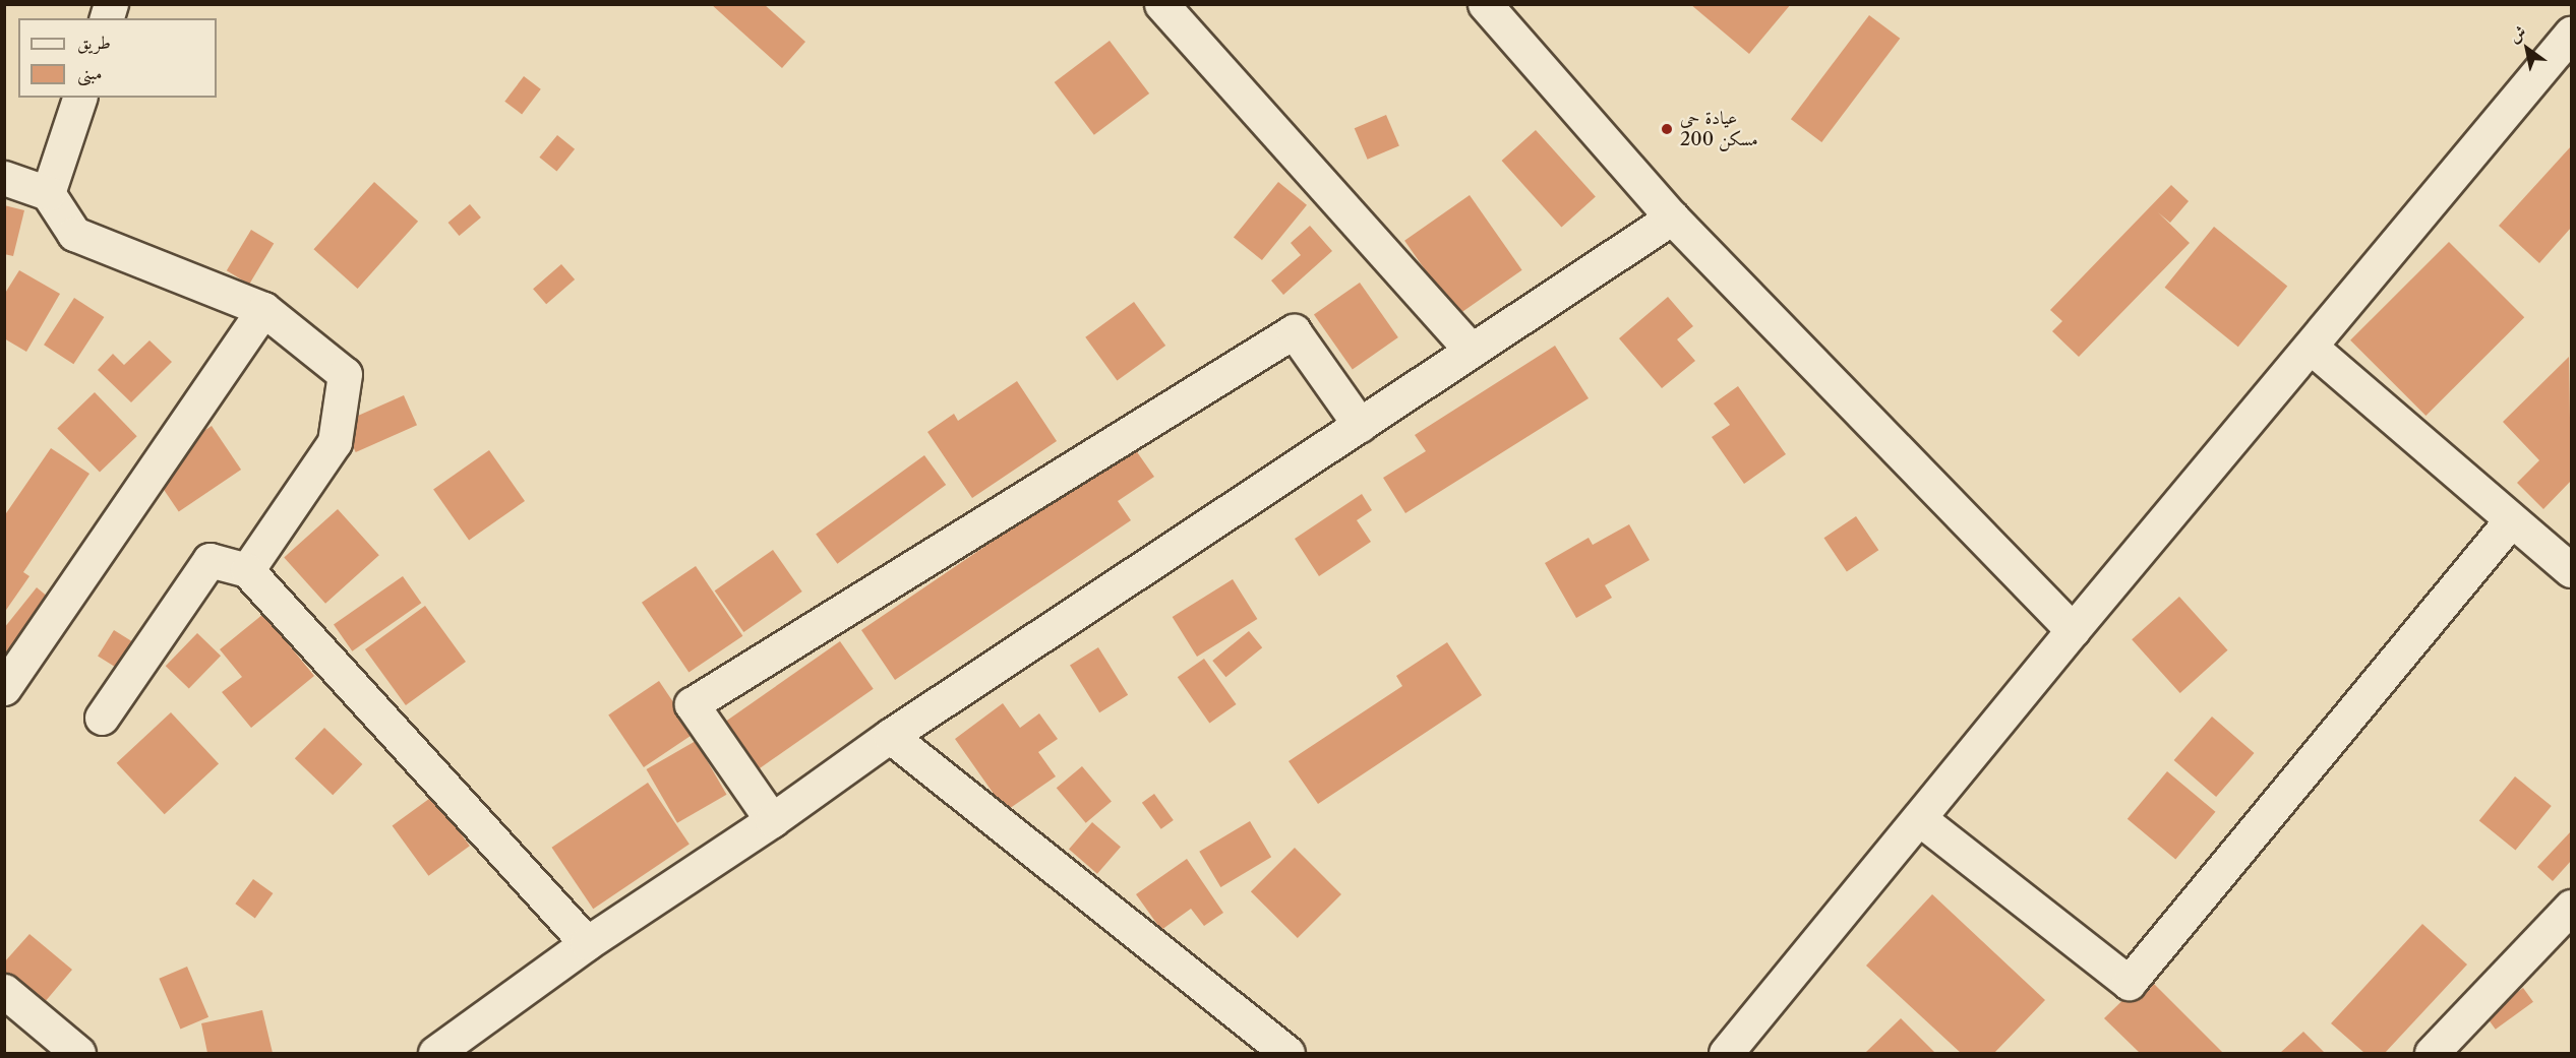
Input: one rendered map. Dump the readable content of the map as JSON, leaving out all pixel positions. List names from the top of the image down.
{
  "places": ["عيادة حي 200 مسكن"],
  "legend": ["طريق", "مبنى"],
  "north": "top left"
}
